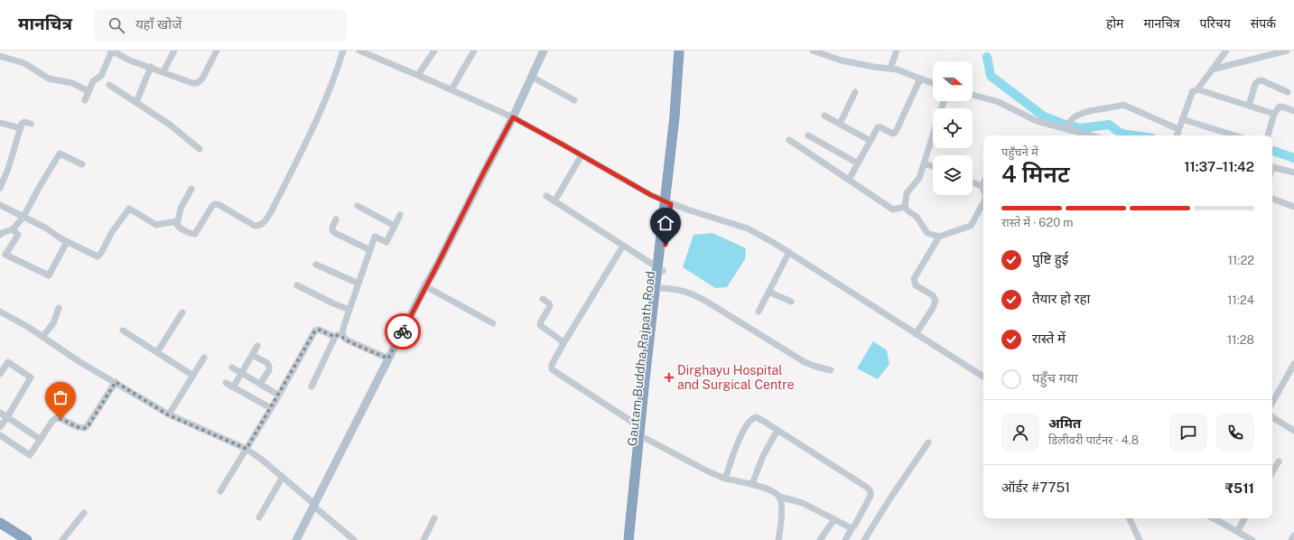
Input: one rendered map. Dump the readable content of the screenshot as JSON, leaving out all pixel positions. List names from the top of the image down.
{
  "streets": {
    "highway": ["Gautam Buddha Rajpath Road"]
  },
  "places": {
    "health": ["Dirghayu Hospital and Surgical Centre"]
  },
  "north": "right",
  "page": {
    "header": "मानचित्र",
    "search": "यहाँ खोजें",
    "nav": [
      "होम",
      "मानचित्र",
      "परिचय",
      "संपर्क"
    ],
    "heading": ["4 मिनट", "पहुँचने में", "11:37–11:42"],
    "panel": [
      "अमित",
      "डिलीवरी पार्टनर · 4.8",
      "ऑर्डर #7751",
      "₹511"
    ],
    "bar": "रास्ते में · 620 m",
    "list": [
      ["पुष्टि हुई", "11:22"],
      ["तैयार हो रहा", "11:24"],
      ["रास्ते में", "11:28"],
      "पहुँच गया"
    ]
  }
}
